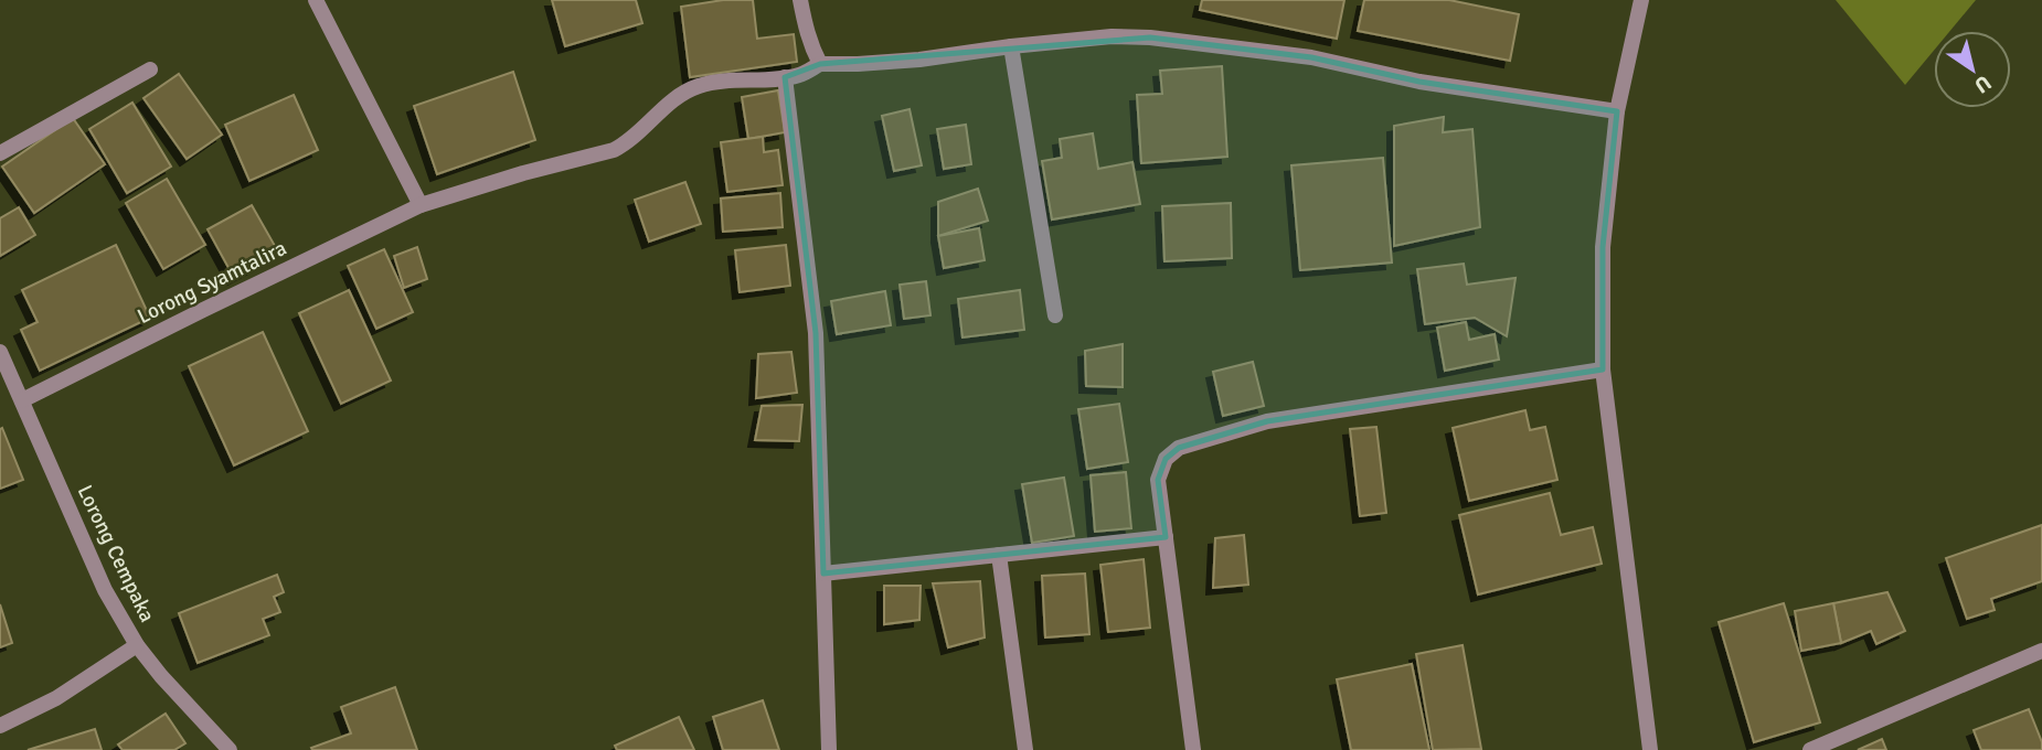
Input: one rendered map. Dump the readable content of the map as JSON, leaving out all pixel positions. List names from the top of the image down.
{
  "streets": {
    "street": ["Lorong Syamtalira", "Lorong Cempaka"]
  },
  "crossings": [
    ["Lorong Syamtalira", "Lorong Cempaka"]
  ],
  "north": "bottom right"
}
